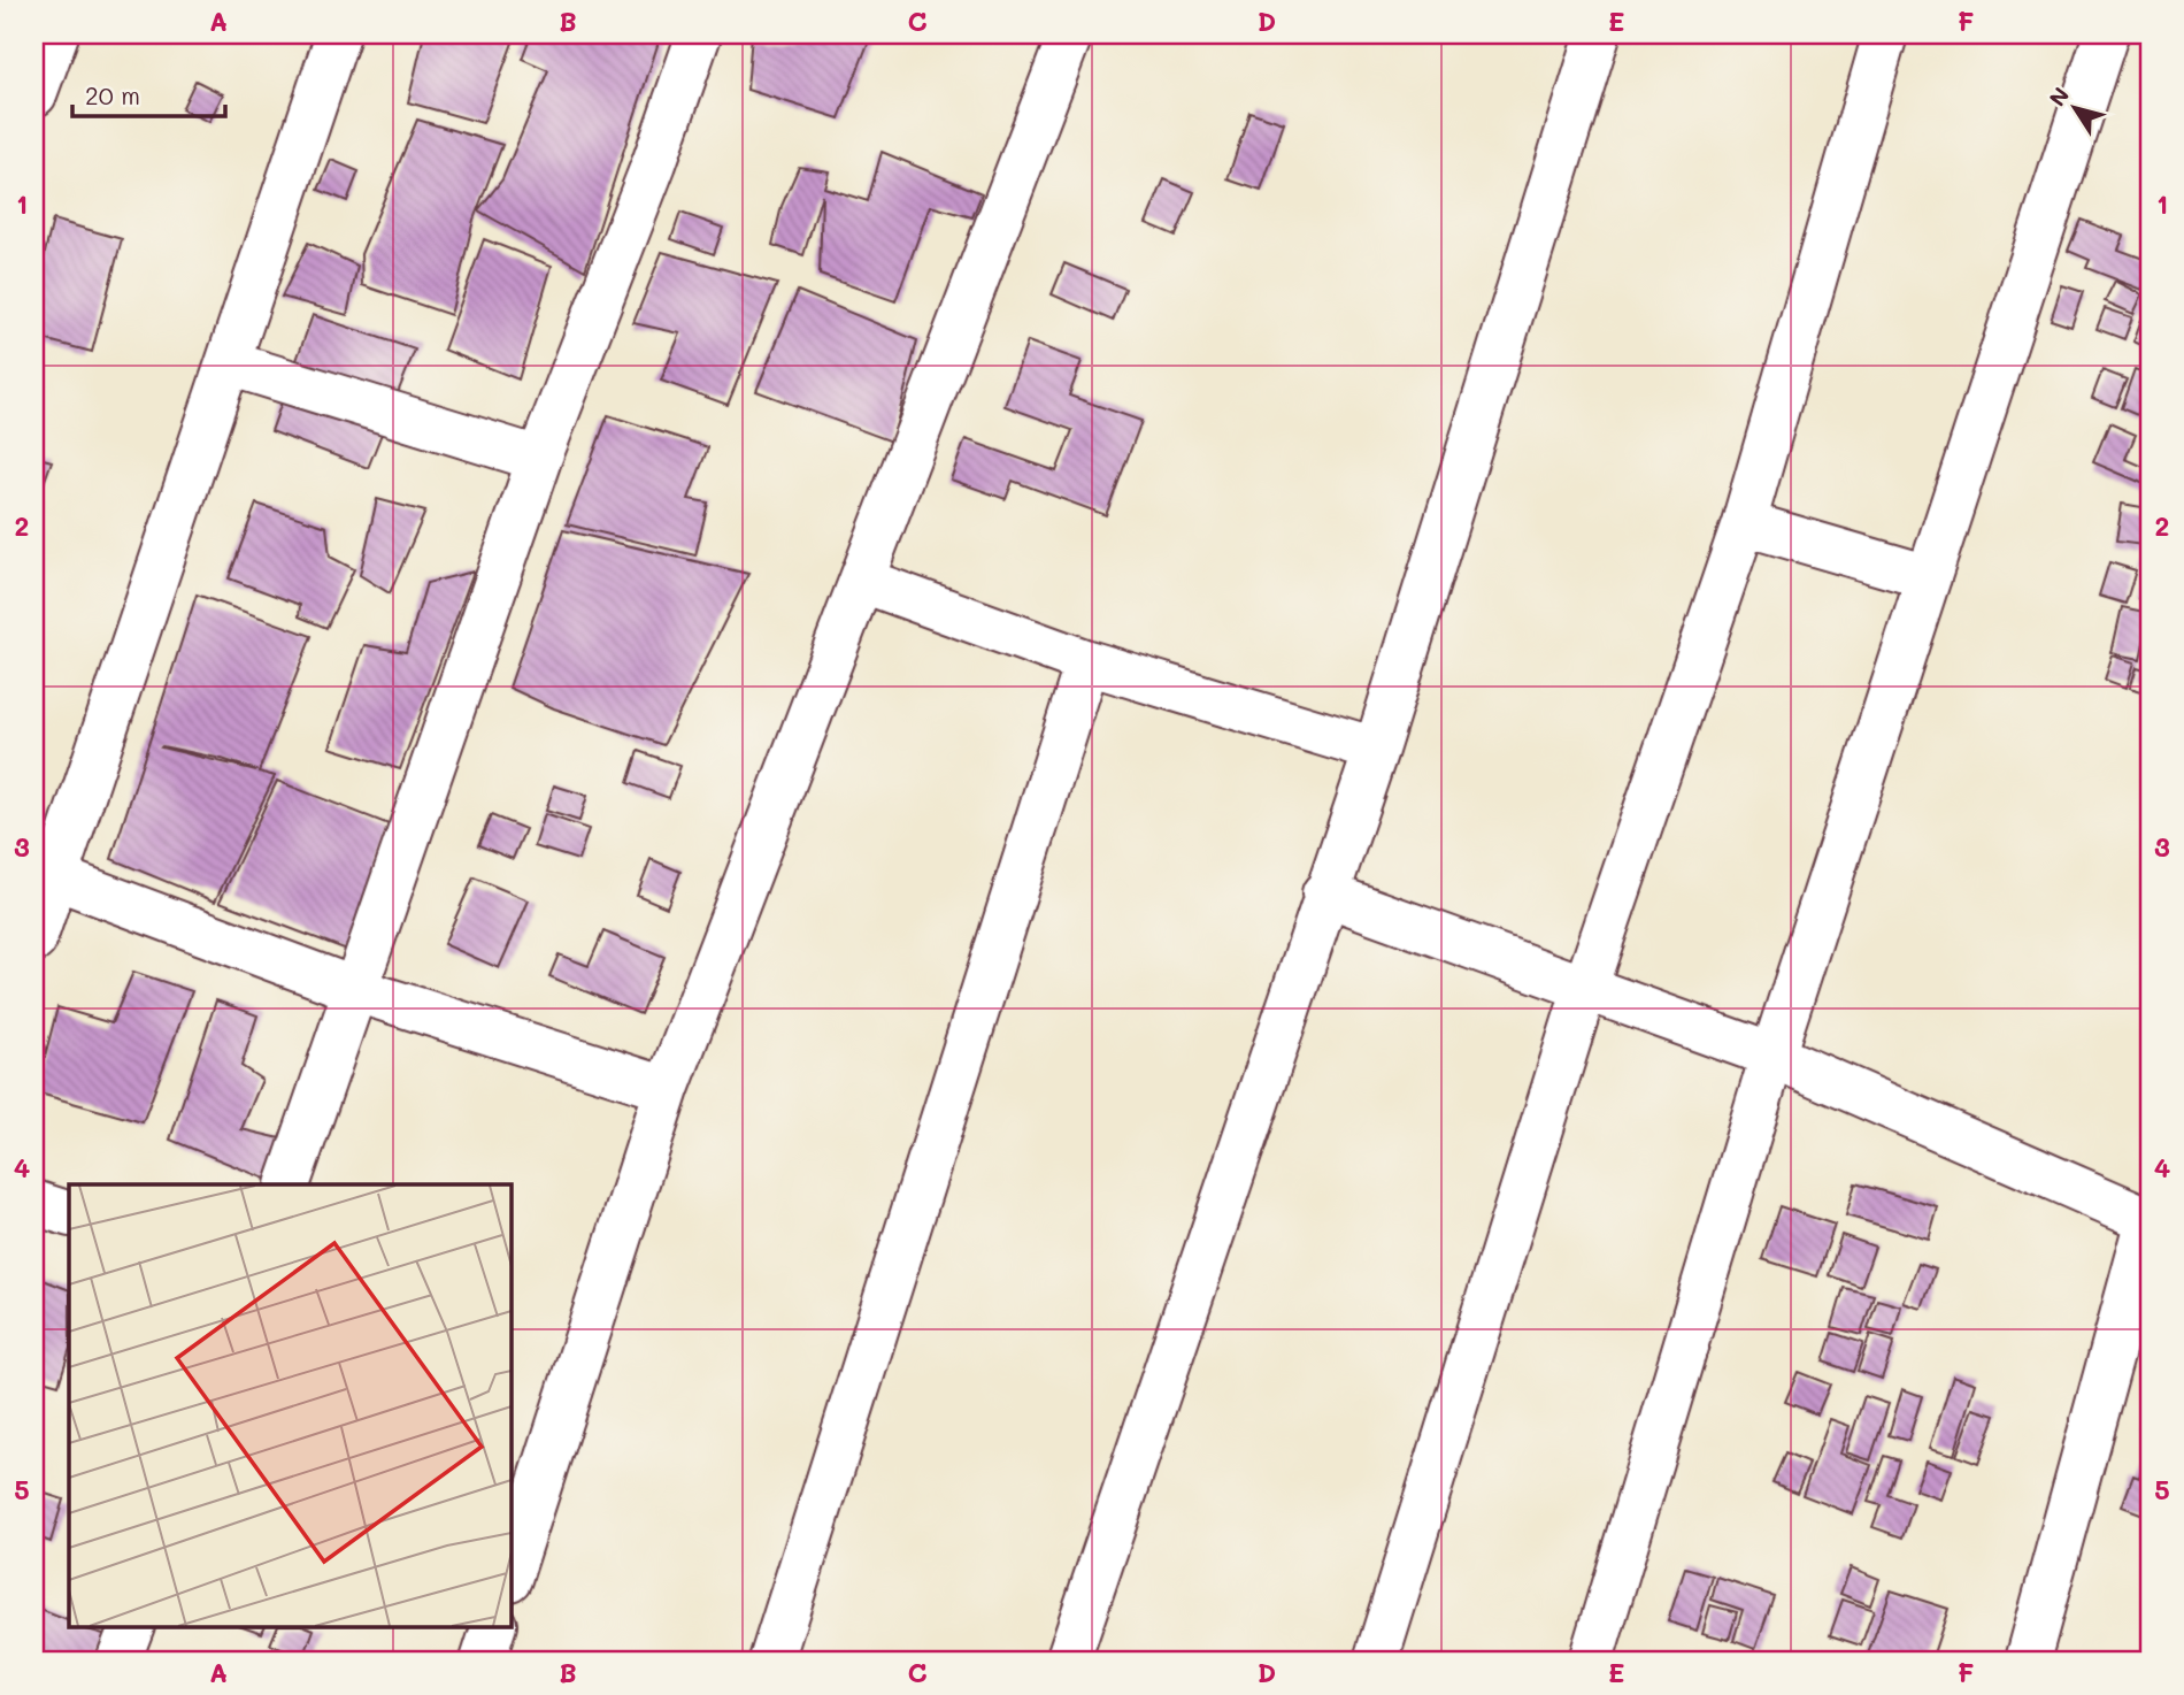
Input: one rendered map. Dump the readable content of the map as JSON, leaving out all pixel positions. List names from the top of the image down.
{
  "scale_bar": "20 m",
  "north": "top left",
  "grid": {
    "columns": [
      "A",
      "B",
      "C",
      "D",
      "E",
      "F"
    ],
    "rows": [
      "1",
      "2",
      "3",
      "4",
      "5"
    ]
  }
}
